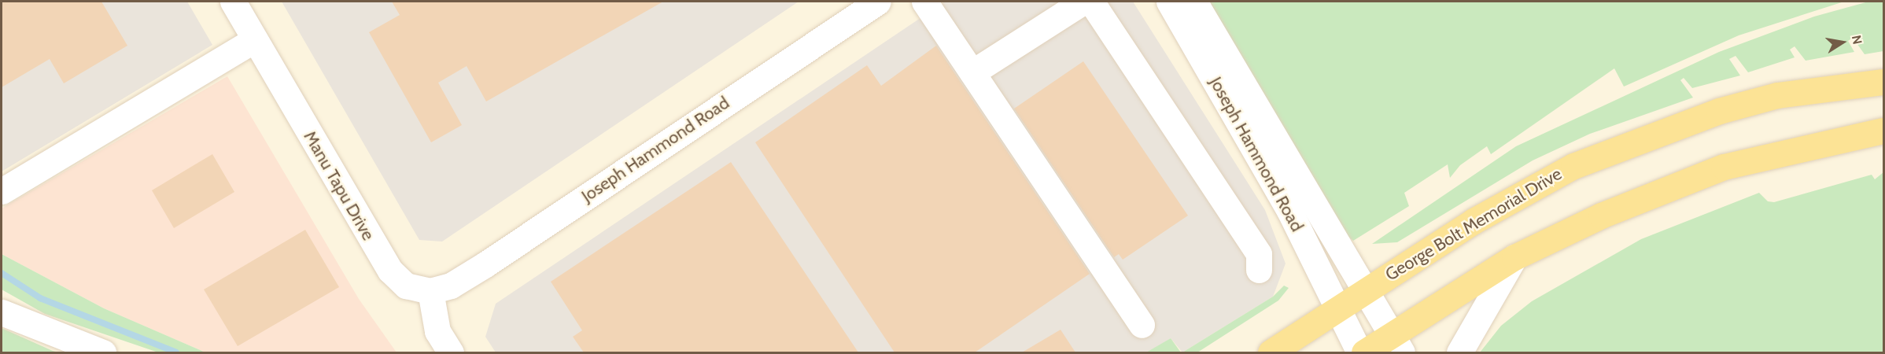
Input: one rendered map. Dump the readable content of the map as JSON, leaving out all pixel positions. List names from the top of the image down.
{
  "streets": {
    "main road": ["George Bolt Memorial Drive"],
    "street": ["Joseph Hammond Road", "Manu Tapu Drive"]
  },
  "crossings": [
    ["Joseph Hammond Road", "Manu Tapu Drive"],
    ["Joseph Hammond Road", "George Bolt Memorial Drive"]
  ],
  "north": "right"
}
